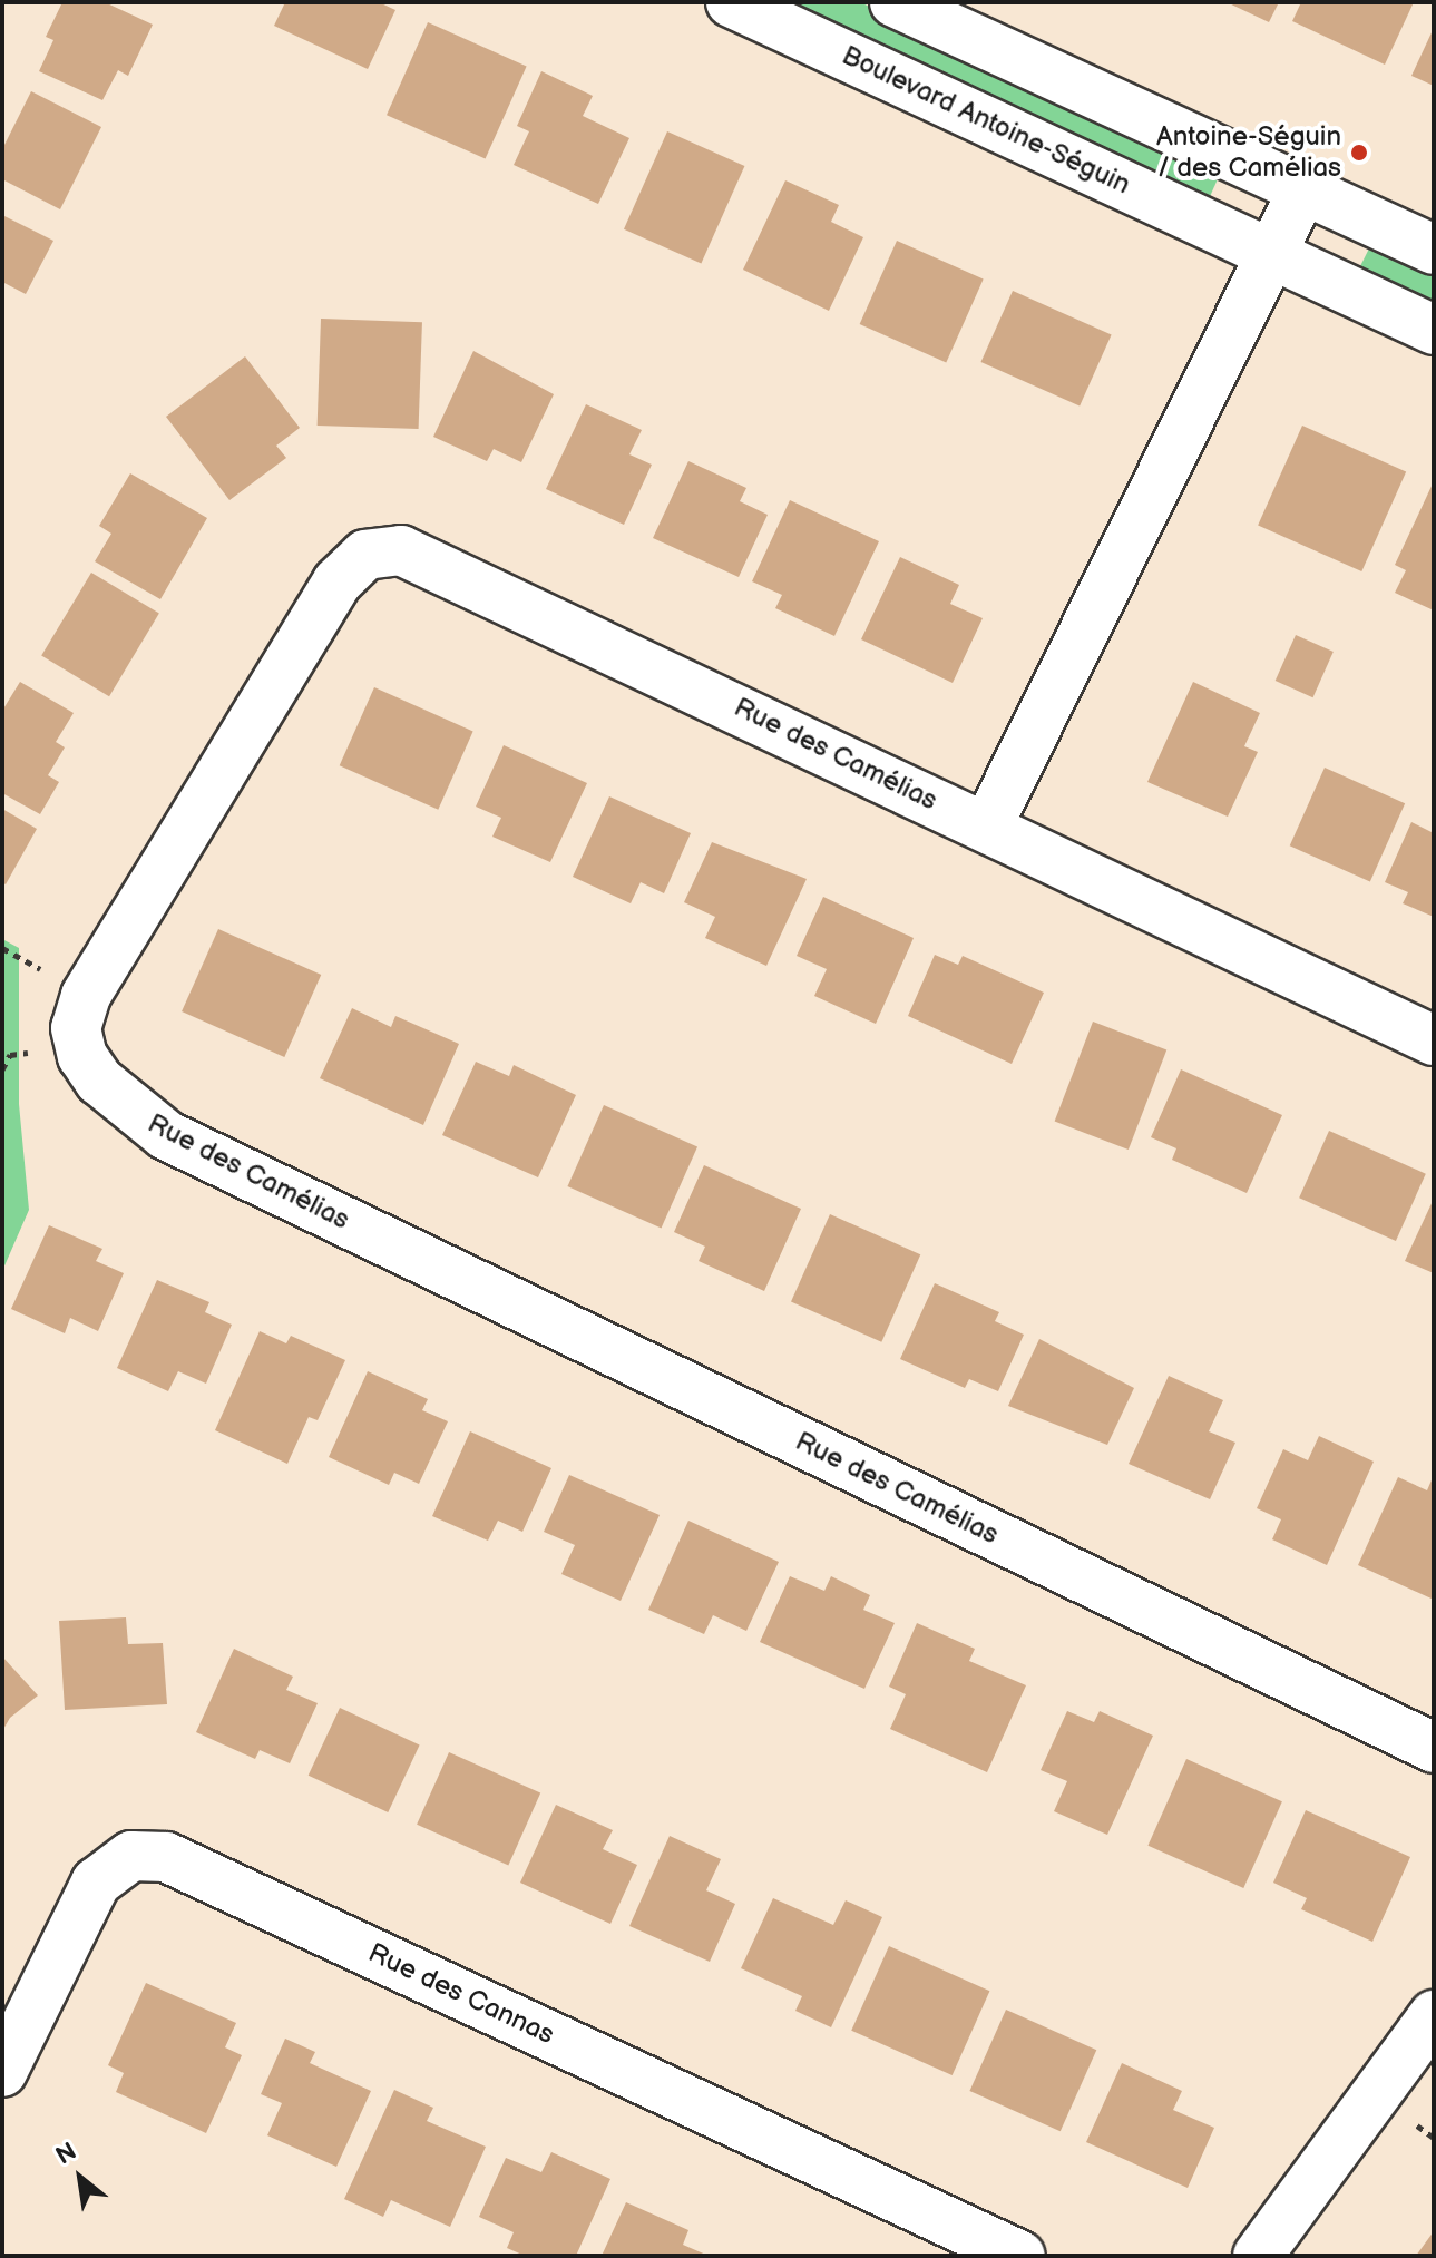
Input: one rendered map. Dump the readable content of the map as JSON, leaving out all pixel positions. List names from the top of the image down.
{
  "streets": {
    "street": ["Boulevard Antoine-Séguin", "Rue des Camélias", "Rue des Cannas"]
  },
  "places": ["Antoine-Séguin / des Camélias"],
  "north": "top left"
}
